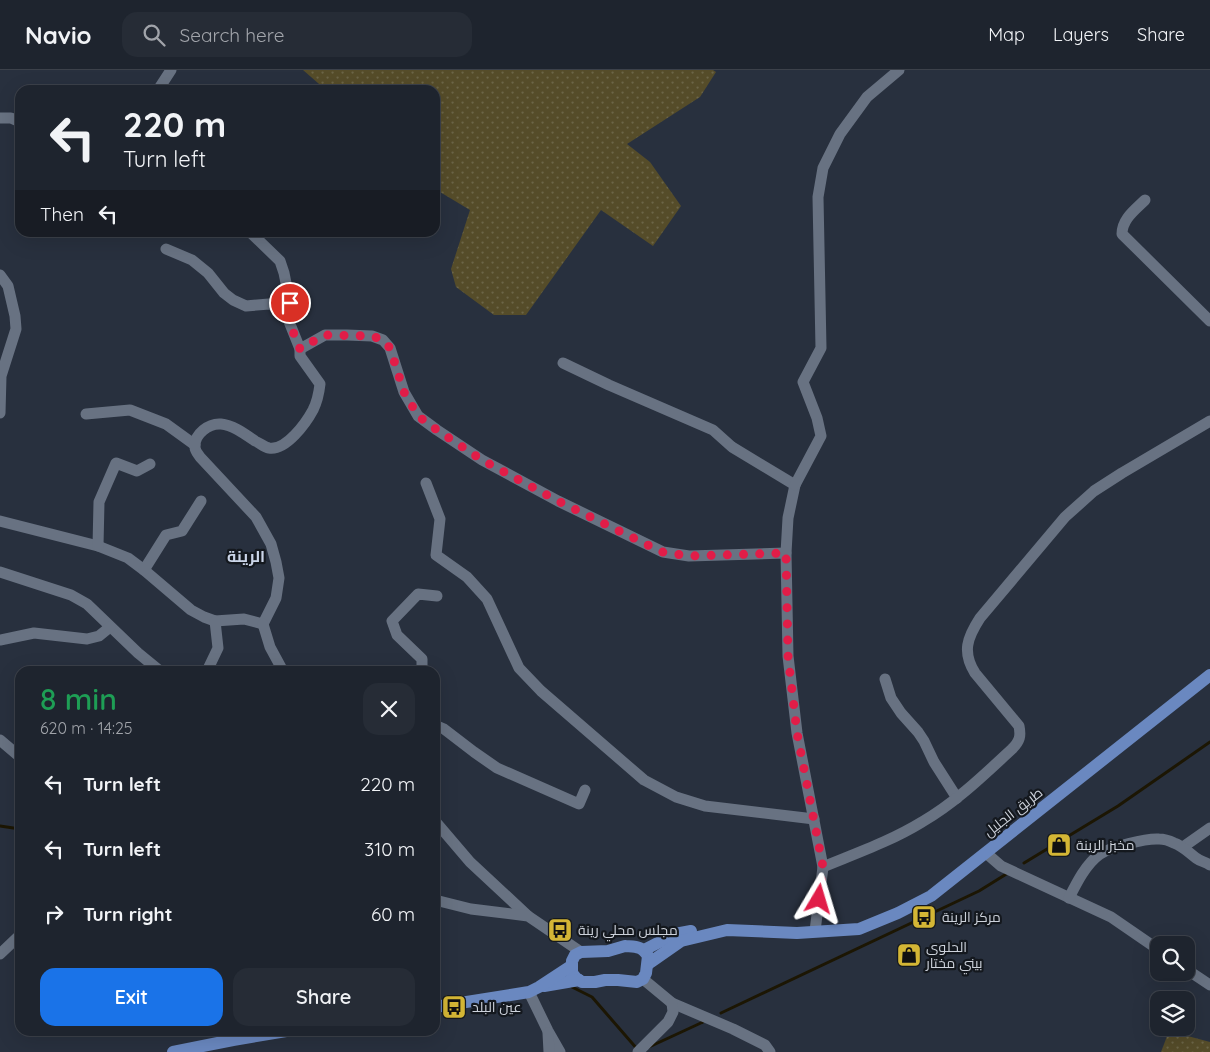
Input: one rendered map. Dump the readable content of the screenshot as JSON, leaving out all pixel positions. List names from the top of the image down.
{
  "streets": {
    "main road": ["طريق الجليل"]
  },
  "districts": ["الرينة"],
  "places": {
    "shop": ["مخبز الرينة", "الحلوى بيني مختار"],
    "bus stop": ["مركز الرينة", "مجلس محلي رينة", "عين البلد"]
  },
  "page": {
    "header": "Navio",
    "search": "Search here",
    "nav": ["Map", "Layers", "Share"],
    "turn": ["220 m", "Turn left"],
    "then": "Then",
    "heading": ["8 min", "620 m · 14:25"],
    "list": [
      {
        "name": "Turn left",
        "value": "220 m"
      },
      {
        "name": "Turn left",
        "value": "310 m"
      },
      {
        "name": "Turn right",
        "value": "60 m"
      }
    ],
    "buttons": ["Exit", "Share"]
  }
}
